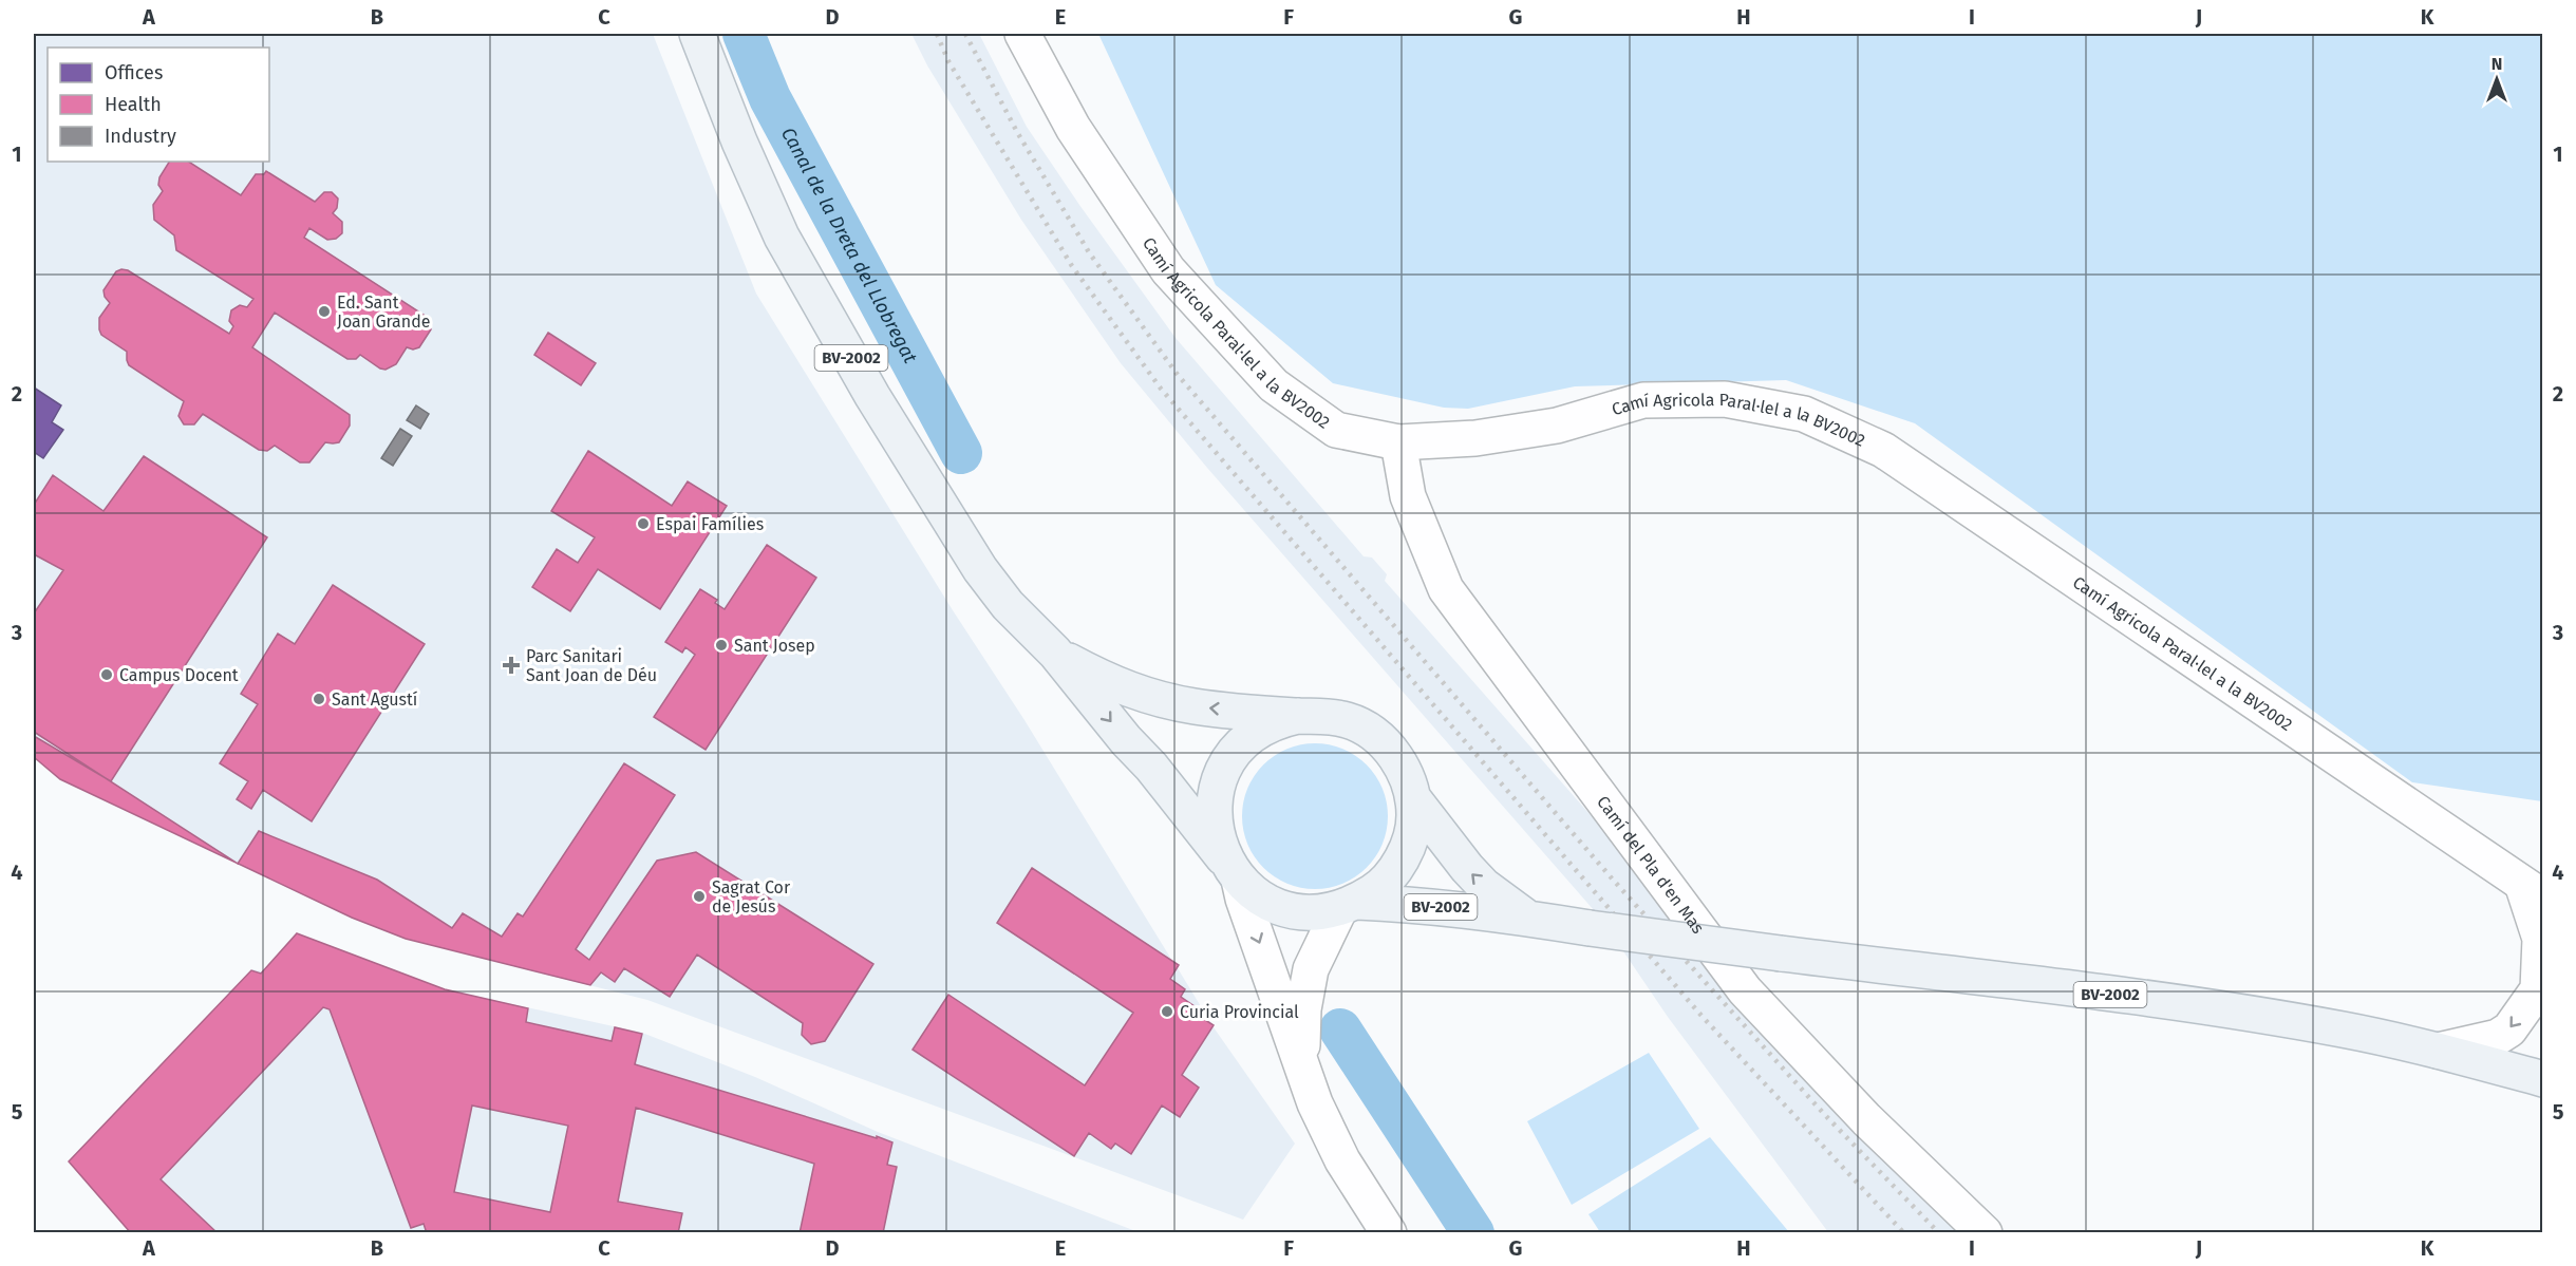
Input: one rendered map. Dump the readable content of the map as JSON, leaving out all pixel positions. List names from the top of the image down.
{
  "streets": {
    "main road": ["BV-2002"],
    "street": ["Camí Agricola Paral·lel a la BV2002", "Camí del Pla d'en Mas"]
  },
  "crossings": [
    ["Camí Agricola Paral·lel a la BV2002", "BV-2002"],
    ["Camí Agricola Paral·lel a la BV2002", "Camí del Pla d'en Mas"]
  ],
  "water": ["Canal de la Dreta del Llobregat"],
  "places": {
    "other": [
      "Ed. Sant Joan Grande",
      "Espai Famílies",
      "Sant Josep",
      "Campus Docent",
      "Sant Agustí",
      "Sagrat Cor de Jesús",
      "Curia Provincial"
    ],
    "health": ["Parc Sanitari Sant Joan de Déu"]
  },
  "legend": ["Offices", "Health", "Industry"],
  "north": "top",
  "grid": {
    "columns": [
      "A",
      "B",
      "C",
      "D",
      "E",
      "F",
      "G",
      "H",
      "I",
      "J",
      "K"
    ],
    "rows": [
      "1",
      "2",
      "3",
      "4",
      "5"
    ]
  }
}
